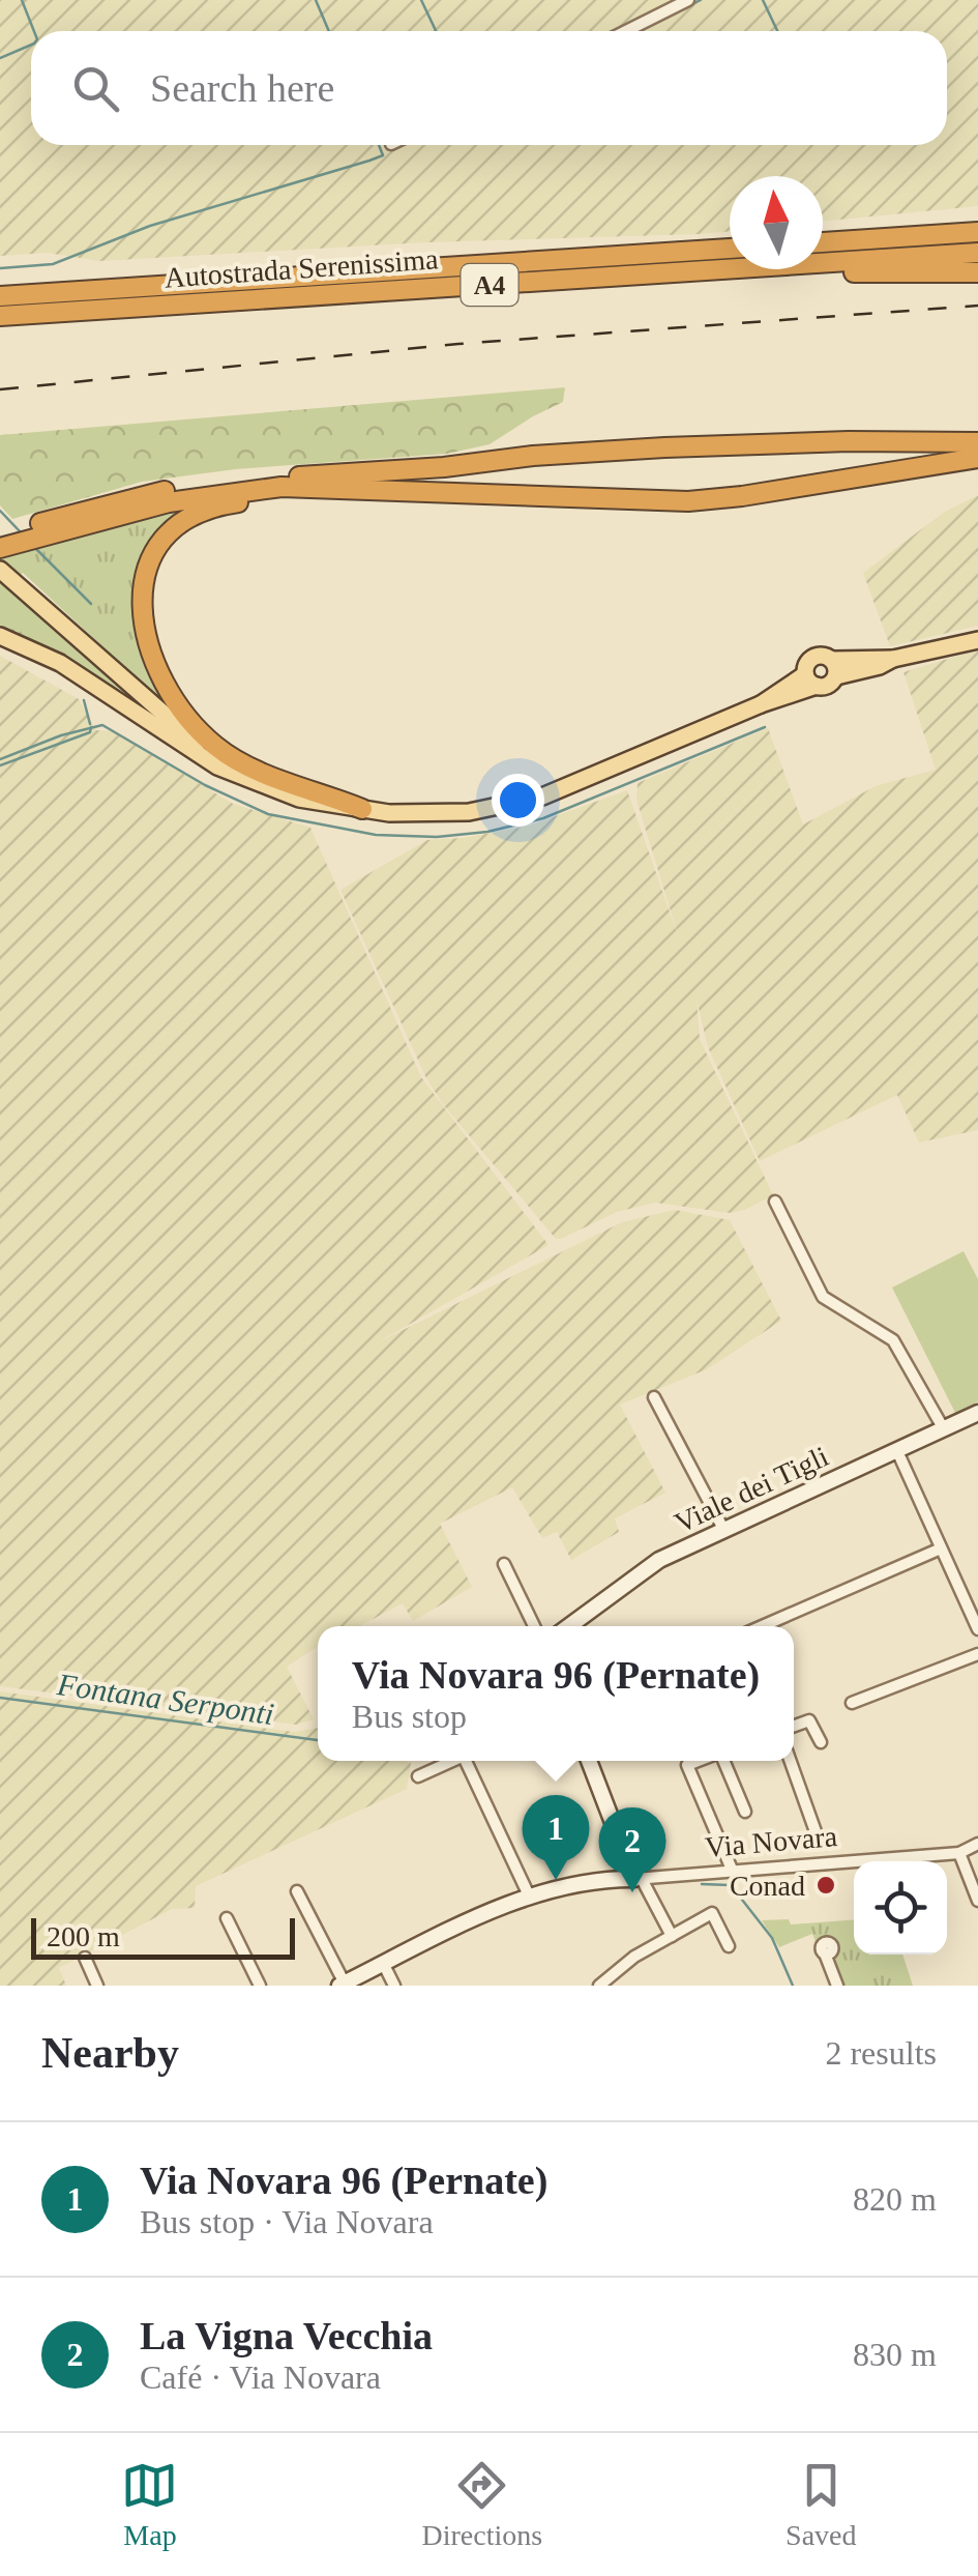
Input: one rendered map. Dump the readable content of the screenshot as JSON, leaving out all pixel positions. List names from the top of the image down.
{
  "streets": {
    "highway": ["Autostrada Serenissima", "A4"],
    "main road": ["Viale dei Tigli", "Via Novara"]
  },
  "water": ["Fontana Serponti"],
  "places": ["Conad"],
  "scale_bar": "200 m",
  "north": "top",
  "page": {
    "search": "Search here",
    "popup": ["Via Novara 96 (Pernate)", "Bus stop"],
    "pins": ["1", "2"],
    "scale": "200 m",
    "heading": ["Nearby", "2 results"],
    "list": [
      {
        "mark": "1",
        "name": "Via Novara 96 (Pernate)",
        "note": "Bus stop · Via Novara",
        "value": "820 m"
      },
      {
        "mark": "2",
        "name": "La Vigna Vecchia",
        "note": "Café · Via Novara",
        "value": "830 m"
      }
    ],
    "nav": ["Map", "Directions", "Saved"]
  }
}
